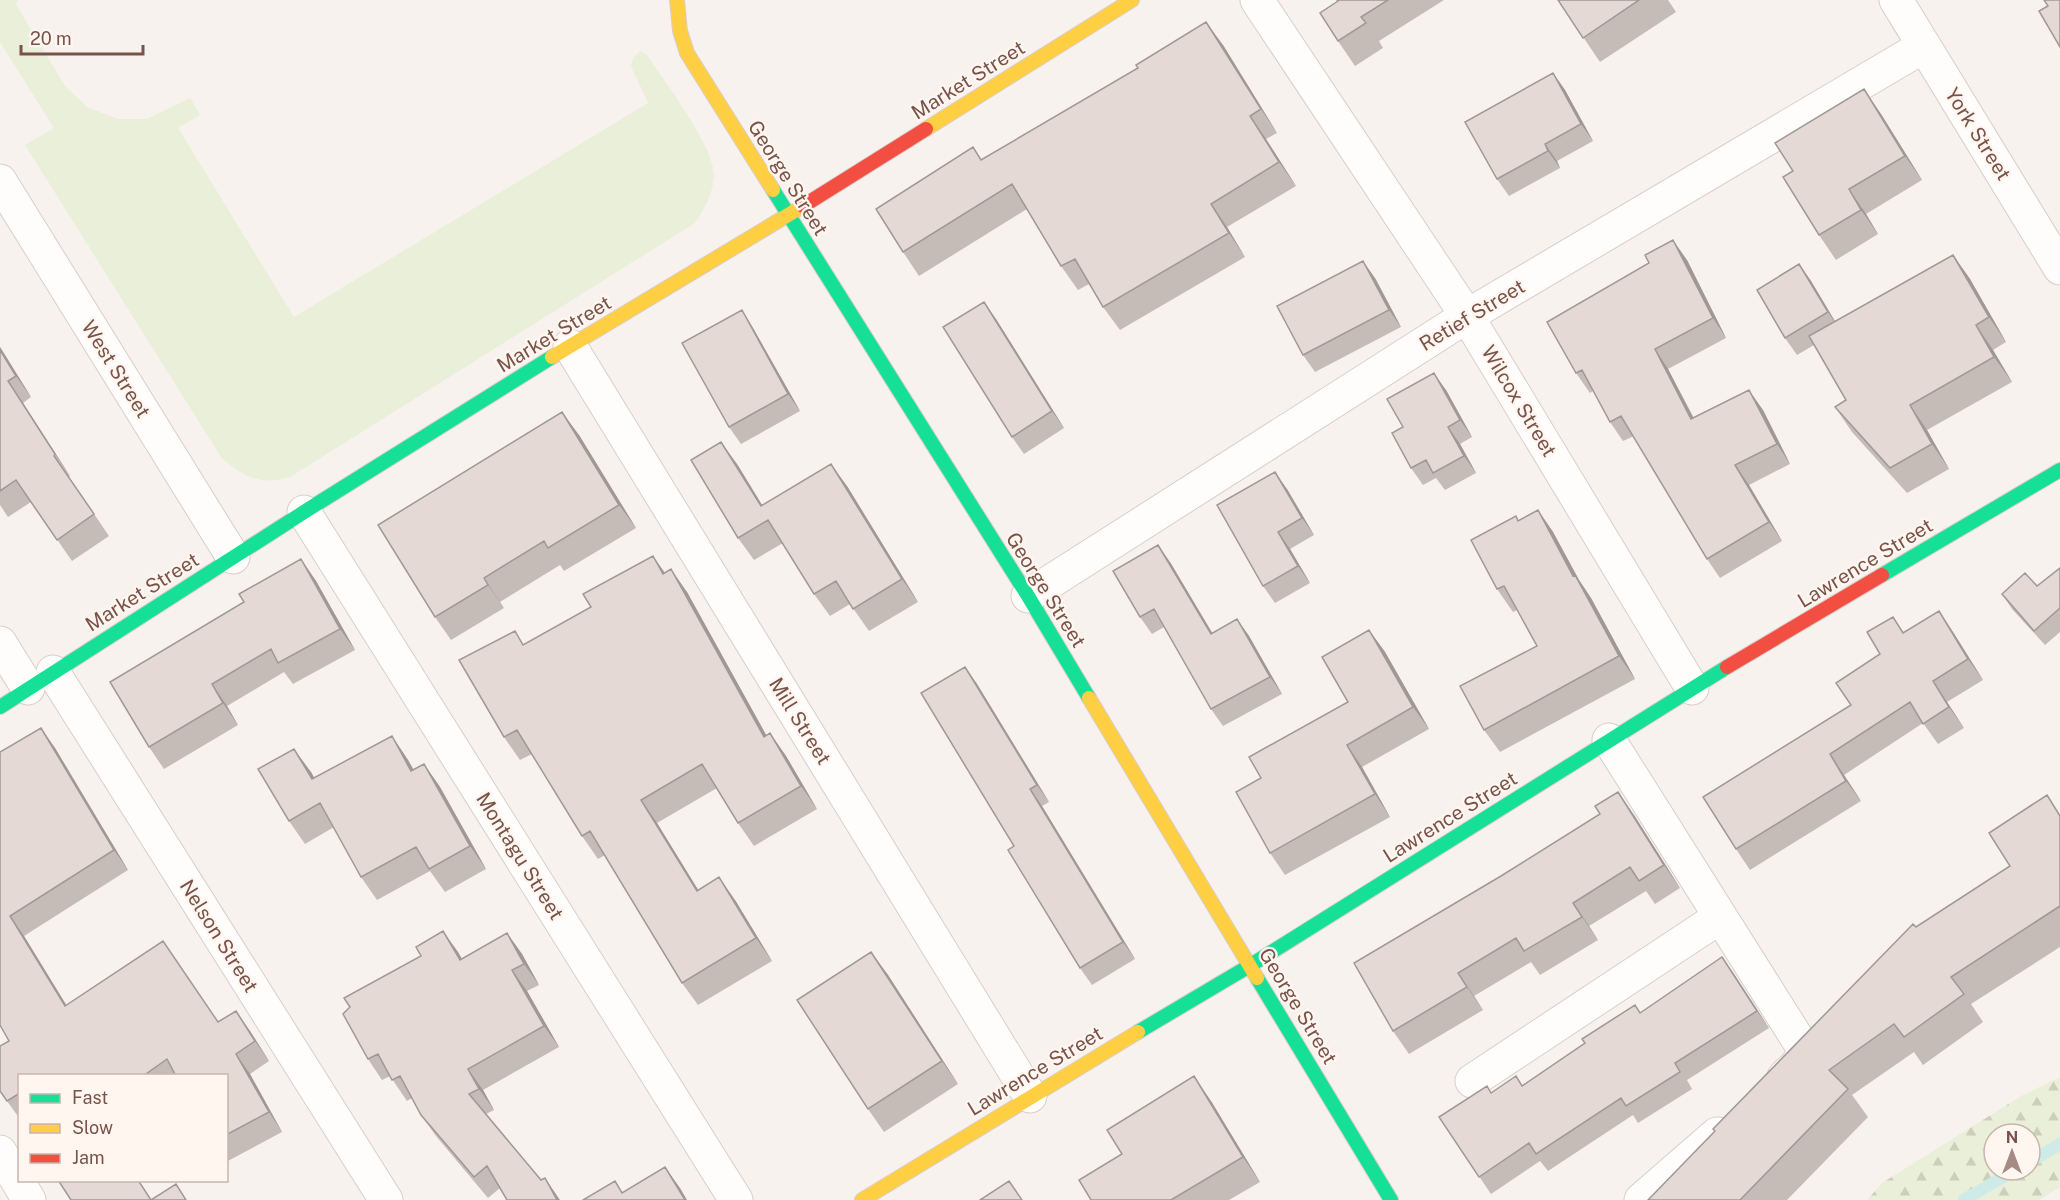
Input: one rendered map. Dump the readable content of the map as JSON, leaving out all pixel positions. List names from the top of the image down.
{
  "streets": {
    "street": [
      "Market Street",
      "York Street",
      "George Street",
      "Retief Street",
      "West Street",
      "Wilcox Street",
      "Lawrence Street",
      "Mill Street",
      "Montagu Street",
      "Nelson Street"
    ]
  },
  "crossings": [
    ["Market Street", "George Street"],
    ["Market Street", "West Street"],
    ["Market Street", "Mill Street"],
    ["Market Street", "Montagu Street"],
    ["Market Street", "Nelson Street"],
    ["York Street", "Retief Street"],
    ["George Street", "Retief Street"],
    ["George Street", "Lawrence Street"],
    ["Retief Street", "Wilcox Street"],
    ["Wilcox Street", "Lawrence Street"],
    ["Lawrence Street", "Mill Street"]
  ],
  "legend": ["Fast", "Slow", "Jam"],
  "scale_bar": "20 m",
  "north": "top"
}
